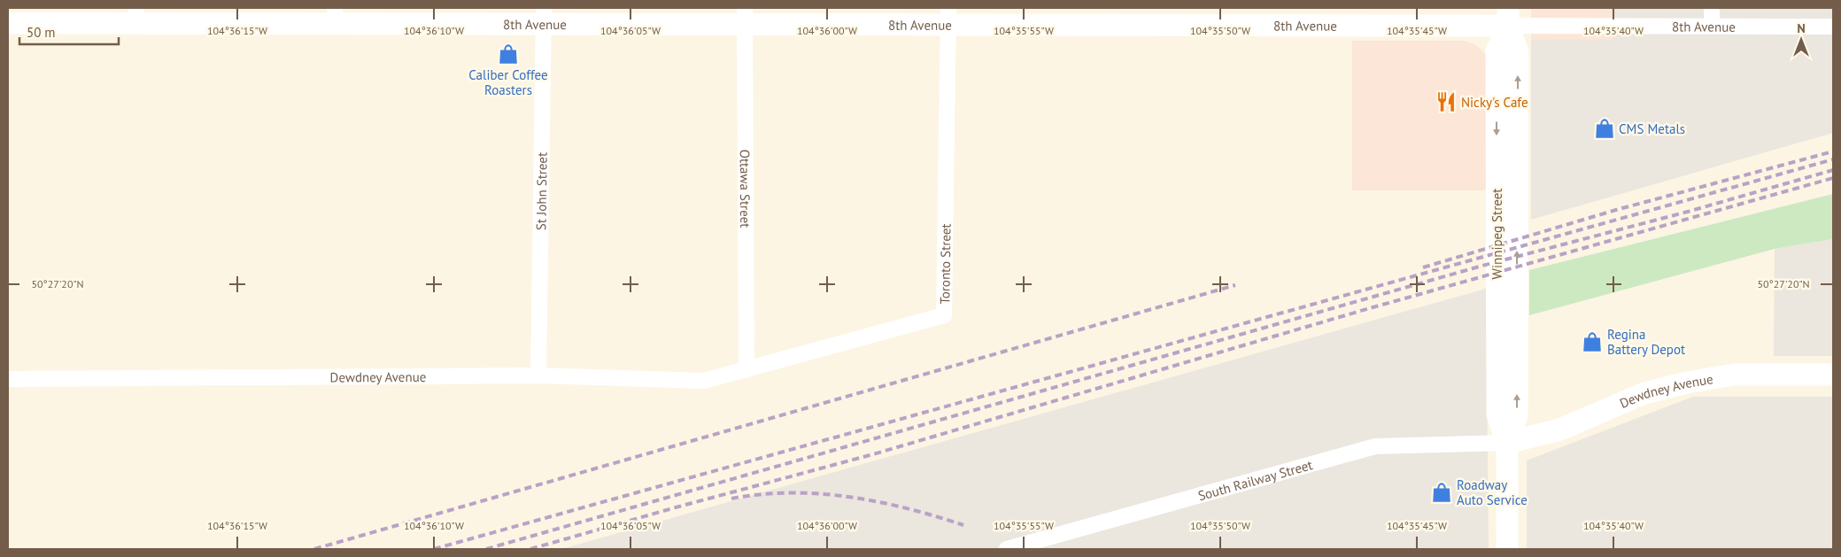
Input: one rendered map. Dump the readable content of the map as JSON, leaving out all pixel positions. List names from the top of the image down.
{
  "streets": {
    "street": [
      "8th Avenue",
      "Ottawa Street",
      "St John Street",
      "Winnipeg Street",
      "Toronto Street",
      "Dewdney Avenue",
      "South Railway Street"
    ]
  },
  "crossings": [
    ["8th Avenue", "Ottawa Street"],
    ["8th Avenue", "St John Street"],
    ["8th Avenue", "Winnipeg Street"],
    ["8th Avenue", "Toronto Street"],
    ["Ottawa Street", "Toronto Street"],
    ["Ottawa Street", "Dewdney Avenue"],
    ["St John Street", "Dewdney Avenue"],
    ["Winnipeg Street", "Dewdney Avenue"],
    ["Winnipeg Street", "South Railway Street"],
    ["Toronto Street", "Dewdney Avenue"],
    ["Dewdney Avenue", "South Railway Street"]
  ],
  "places": {
    "shop": [
      "Caliber Coffee Roasters",
      "CMS Metals",
      "Regina Battery Depot",
      "Roadway Auto Service"
    ],
    "restaurant": ["Nicky's Cafe"]
  },
  "scale_bar": "50 m",
  "north": "top",
  "coordinates": [
    "104°36'15\"W",
    "104°36'10\"W",
    "104°36'05\"W",
    "104°36'00\"W",
    "104°35'55\"W",
    "104°35'50\"W",
    "104°35'45\"W",
    "104°35'40\"W",
    "50°27'20\"N"
  ]
}
